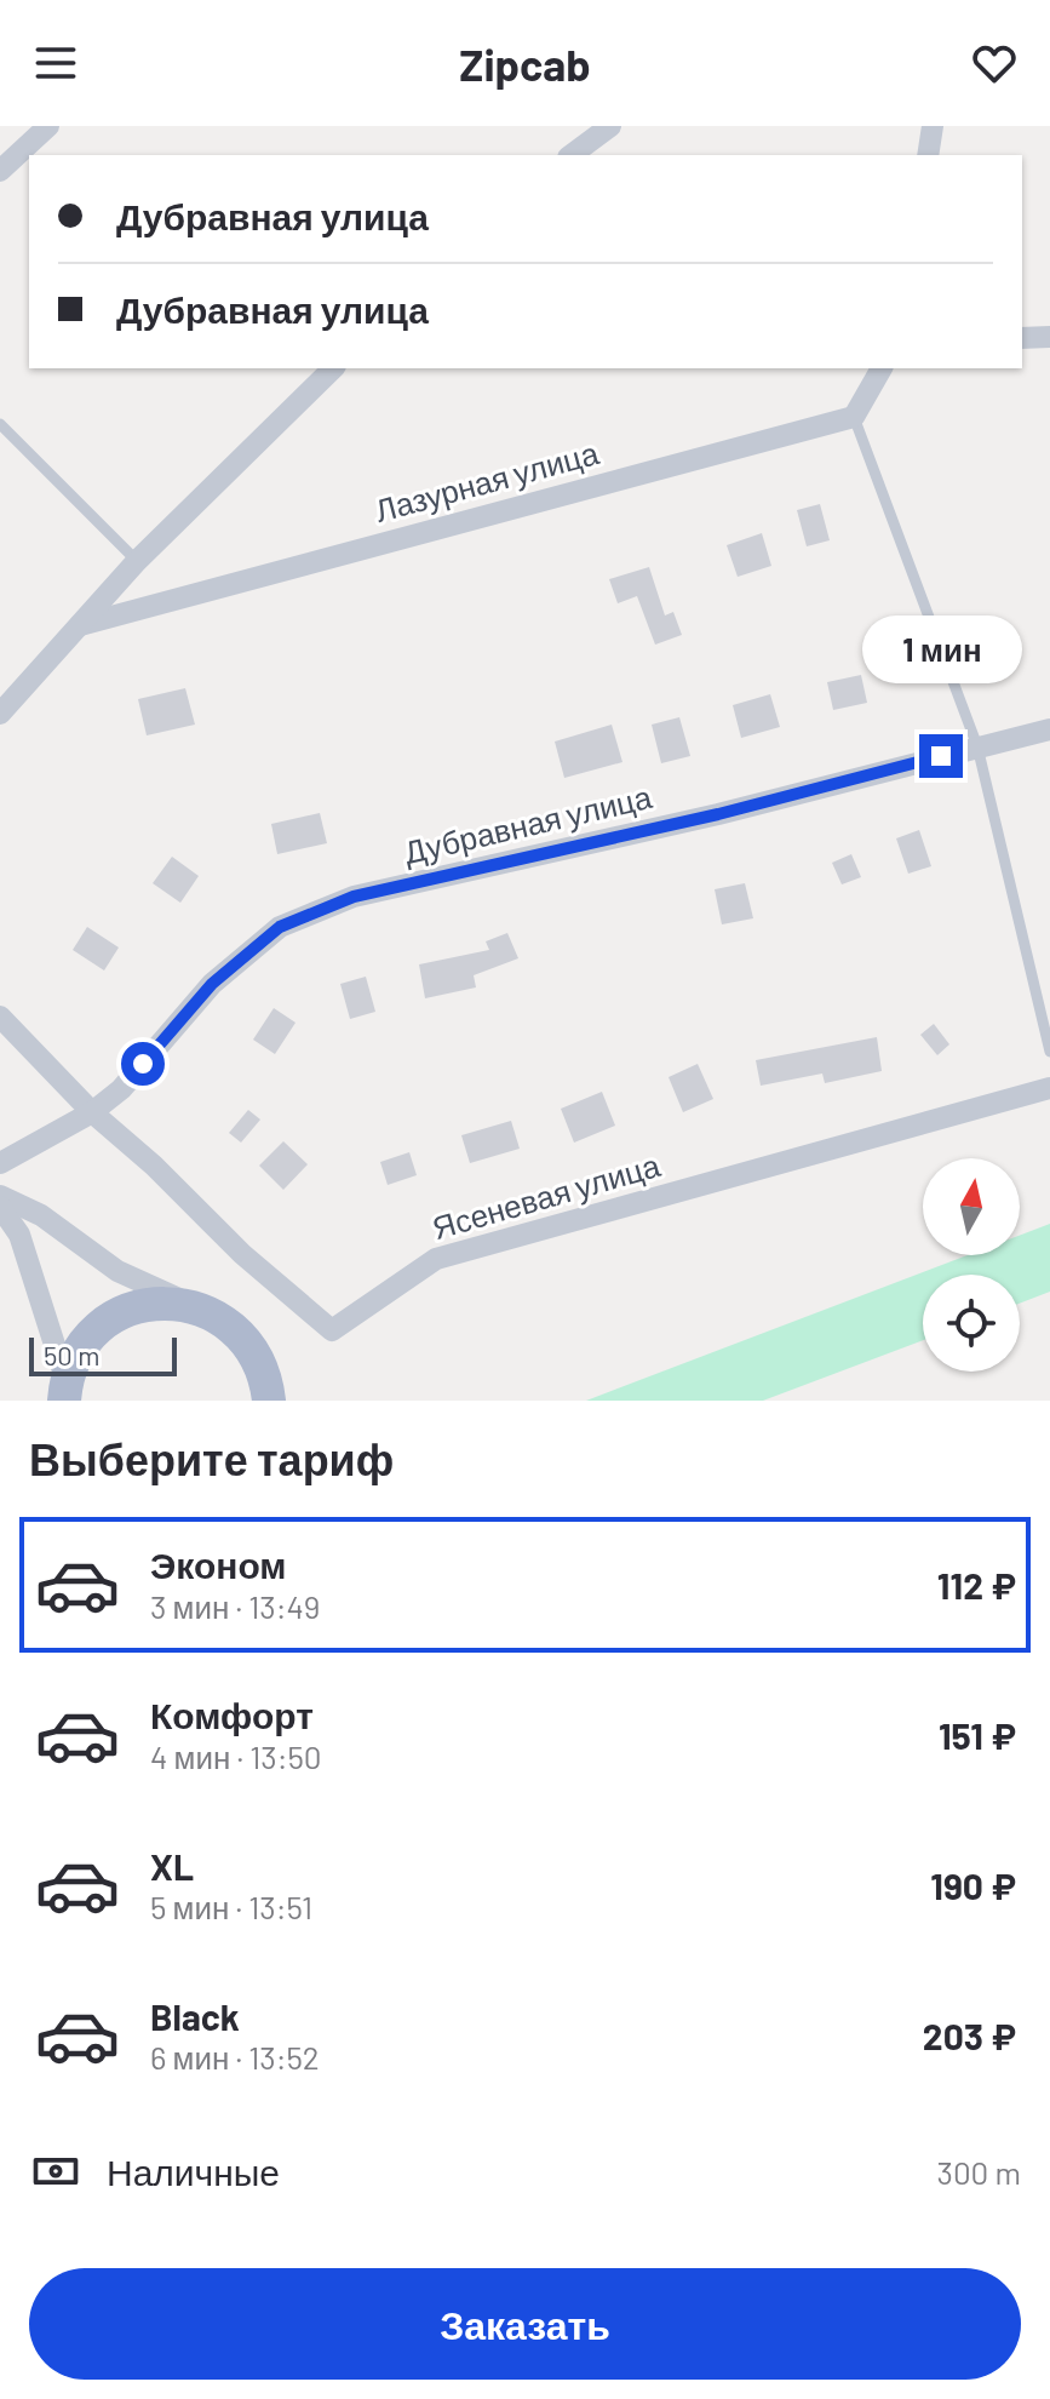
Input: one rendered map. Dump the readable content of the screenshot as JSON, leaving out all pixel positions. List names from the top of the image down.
{
  "streets": {
    "street": ["Лазурная улица", "Дубравная улица", "Ясеневая улица"]
  },
  "crossings": [
    ["Дубравная улица", "Ясеневая улица"]
  ],
  "scale_bar": "50 m",
  "north": "top",
  "page": {
    "header": "Zipcab",
    "banner": ["Дубравная улица", "Дубравная улица"],
    "bubble": "1 мин",
    "scale": "50 m",
    "heading": "Выберите тариф",
    "list": [
      {
        "name": "Эконом",
        "note": "3 мин · 13:49",
        "value": "112 ₽"
      },
      {
        "name": "Комфорт",
        "note": "4 мин · 13:50",
        "value": "151 ₽"
      },
      {
        "name": "XL",
        "note": "5 мин · 13:51",
        "value": "190 ₽"
      },
      {
        "name": "Black",
        "note": "6 мин · 13:52",
        "value": "203 ₽"
      }
    ],
    "pay": ["Наличные", "300 m"],
    "buttons": "Заказать"
  }
}
